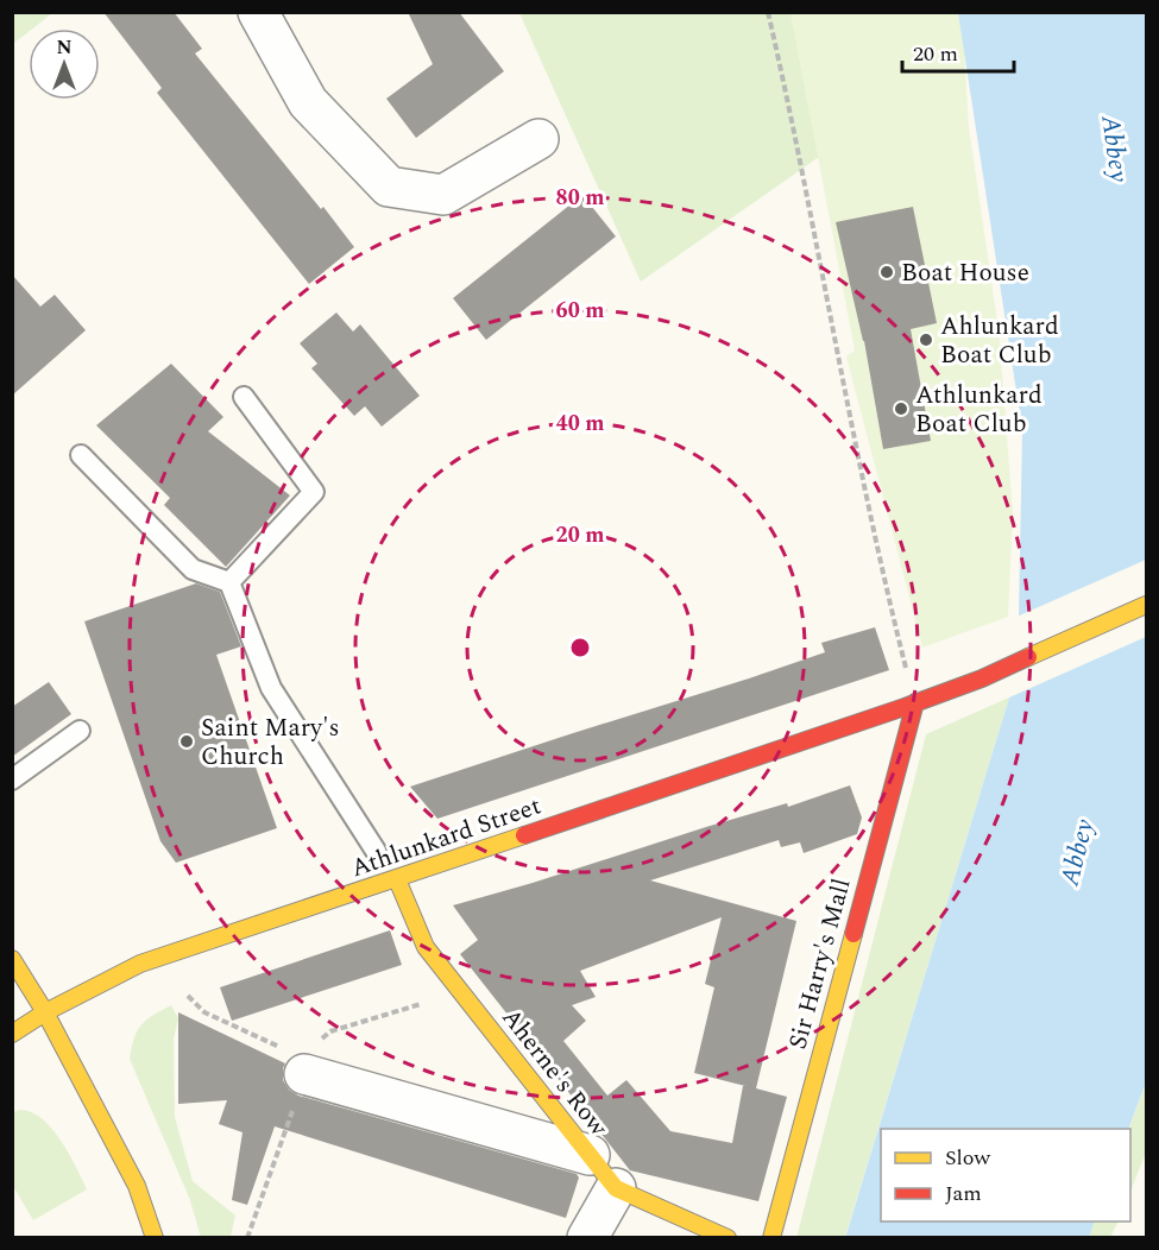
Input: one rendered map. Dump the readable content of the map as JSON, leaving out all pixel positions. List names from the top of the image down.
{
  "streets": {
    "main road": ["Athlunkard Street", "Sir Harry's Mall", "Aherne's Row"]
  },
  "crossings": [
    ["Athlunkard Street", "Sir Harry's Mall"],
    ["Athlunkard Street", "Aherne's Row"]
  ],
  "water": ["Abbey"],
  "places": [
    "Boat House",
    "Ahlunkard Boat Club",
    "Athlunkard Boat Club",
    "Saint Mary's Church"
  ],
  "legend": ["Slow", "Jam"],
  "scale_bar": "20 m",
  "north": "top",
  "rings": [
    "80 m",
    "60 m",
    "40 m",
    "20 m"
  ]
}
